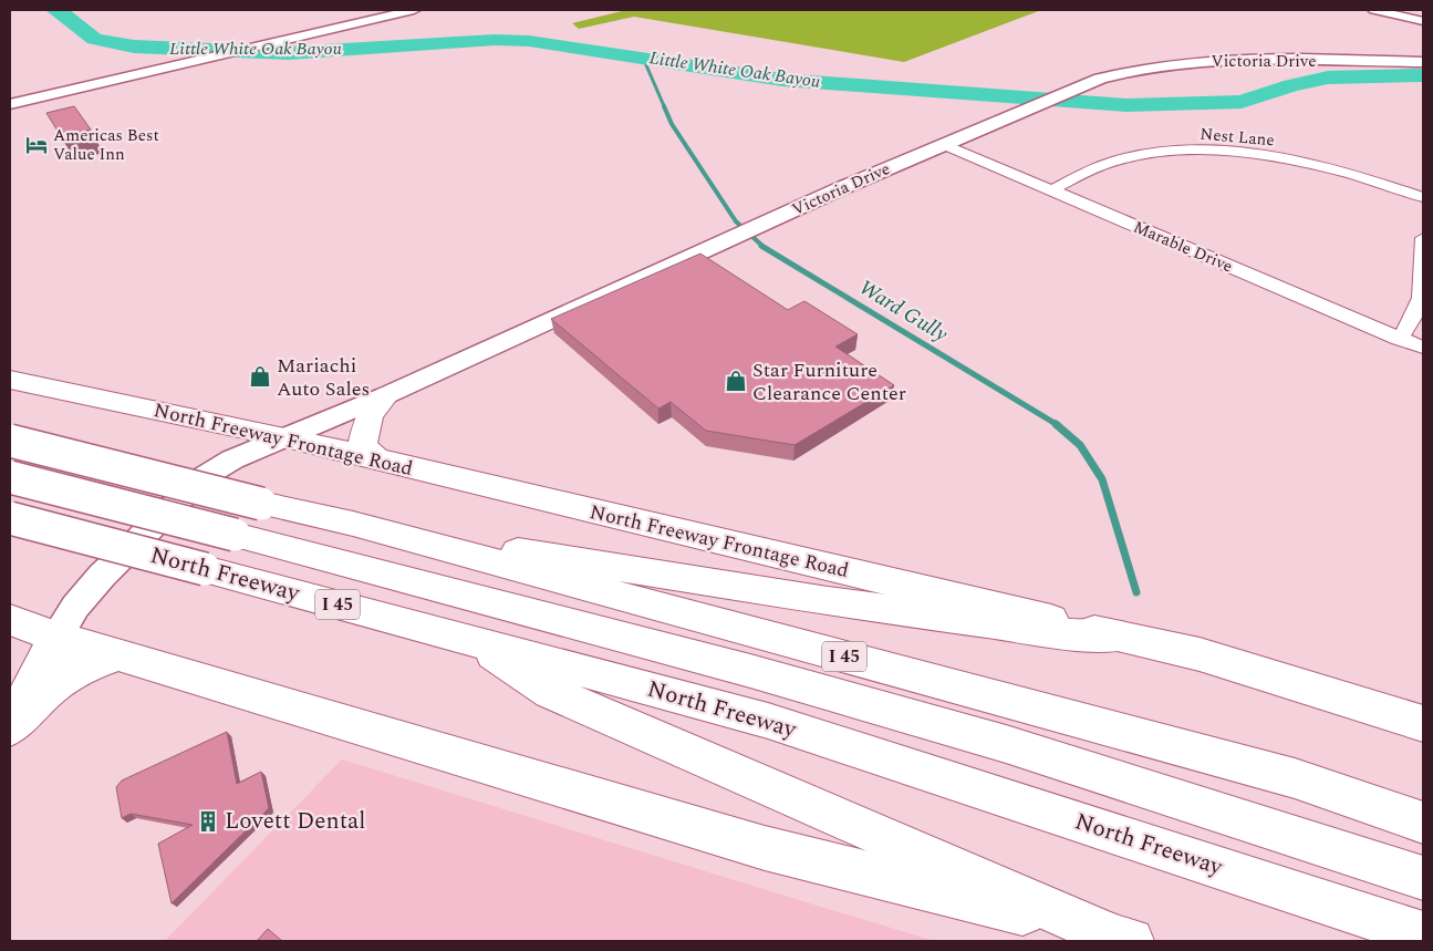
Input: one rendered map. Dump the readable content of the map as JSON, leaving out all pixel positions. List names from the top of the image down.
{
  "streets": {
    "main road": ["North Freeway Frontage Road", "North Freeway", "I 45"],
    "street": ["Victoria Drive", "Nest Lane", "Marable Drive"]
  },
  "crossings": [
    ["Victoria Drive", "Marable Drive"],
    ["Victoria Drive", "North Freeway Frontage Road"],
    ["Nest Lane", "Marable Drive"]
  ],
  "water": ["Little White Oak Bayou", "Ward Gully"],
  "places": {
    "hotel": ["Americas Best Value Inn"],
    "shop": ["Mariachi Auto Sales", "Star Furniture Clearance Center"],
    "building": ["Lovett Dental"]
  }
}
